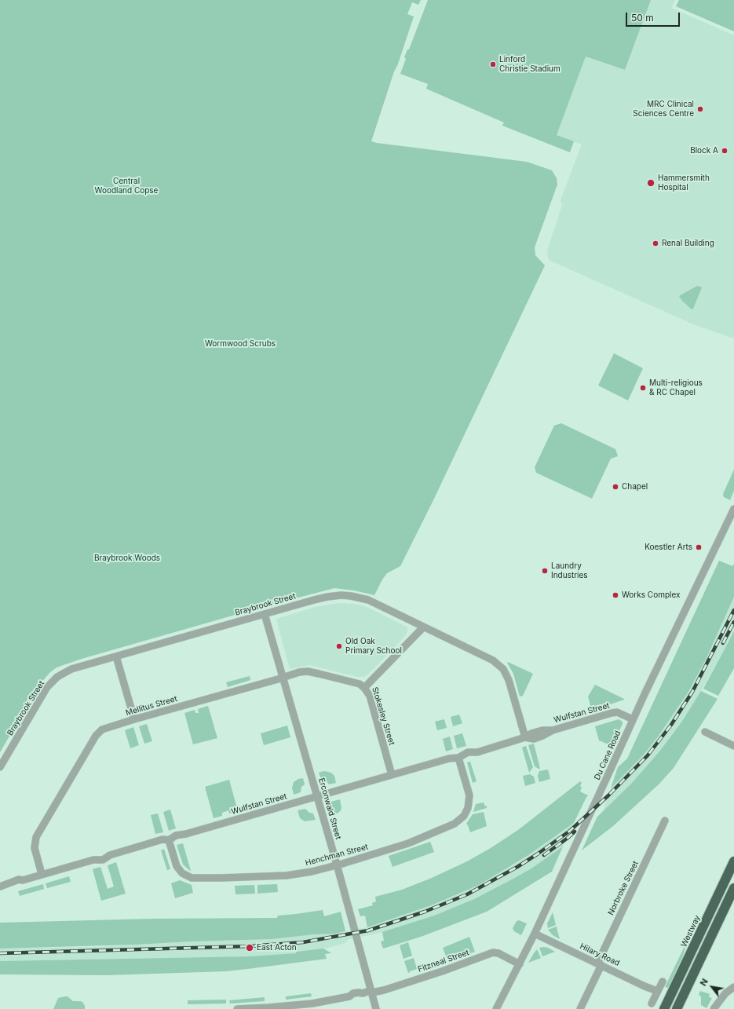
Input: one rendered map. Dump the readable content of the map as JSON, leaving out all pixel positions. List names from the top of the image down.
{
  "streets": {
    "highway": ["Westway"],
    "street": [
      "Braybrook Street",
      "Mellitus Street",
      "Wulfstan Street",
      "Stokesley Street",
      "Du Cane Road",
      "Erconwald Street",
      "Henchman Street",
      "Norbroke Street",
      "Hilary Road",
      "Fitzneal Street"
    ]
  },
  "crossings": [
    ["Braybrook Street", "Wulfstan Street"],
    ["Braybrook Street", "Stokesley Street"],
    ["Braybrook Street", "Erconwald Street"],
    ["Mellitus Street", "Wulfstan Street"],
    ["Mellitus Street", "Stokesley Street"],
    ["Mellitus Street", "Erconwald Street"],
    ["Wulfstan Street", "Stokesley Street"],
    ["Wulfstan Street", "Du Cane Road"],
    ["Wulfstan Street", "Erconwald Street"],
    ["Wulfstan Street", "Henchman Street"],
    ["Du Cane Road", "Hilary Road"],
    ["Du Cane Road", "Fitzneal Street"],
    ["Erconwald Street", "Henchman Street"],
    ["Erconwald Street", "Fitzneal Street"],
    ["Norbroke Street", "Hilary Road"]
  ],
  "parks": ["Central Woodland Copse", "Wormwood Scrubs", "Braybrook Woods"],
  "places": [
    "Linford Christie Stadium",
    "MRC Clinical Sciences Centre",
    "Block A",
    "Hammersmith Hospital",
    "Renal Building",
    "Multi-religious & RC Chapel",
    "Chapel",
    "Koestler Arts",
    "Laundry Industries",
    "Works Complex",
    "Old Oak Primary School",
    "East Acton"
  ],
  "scale_bar": "50 m",
  "north": "top left"
}
